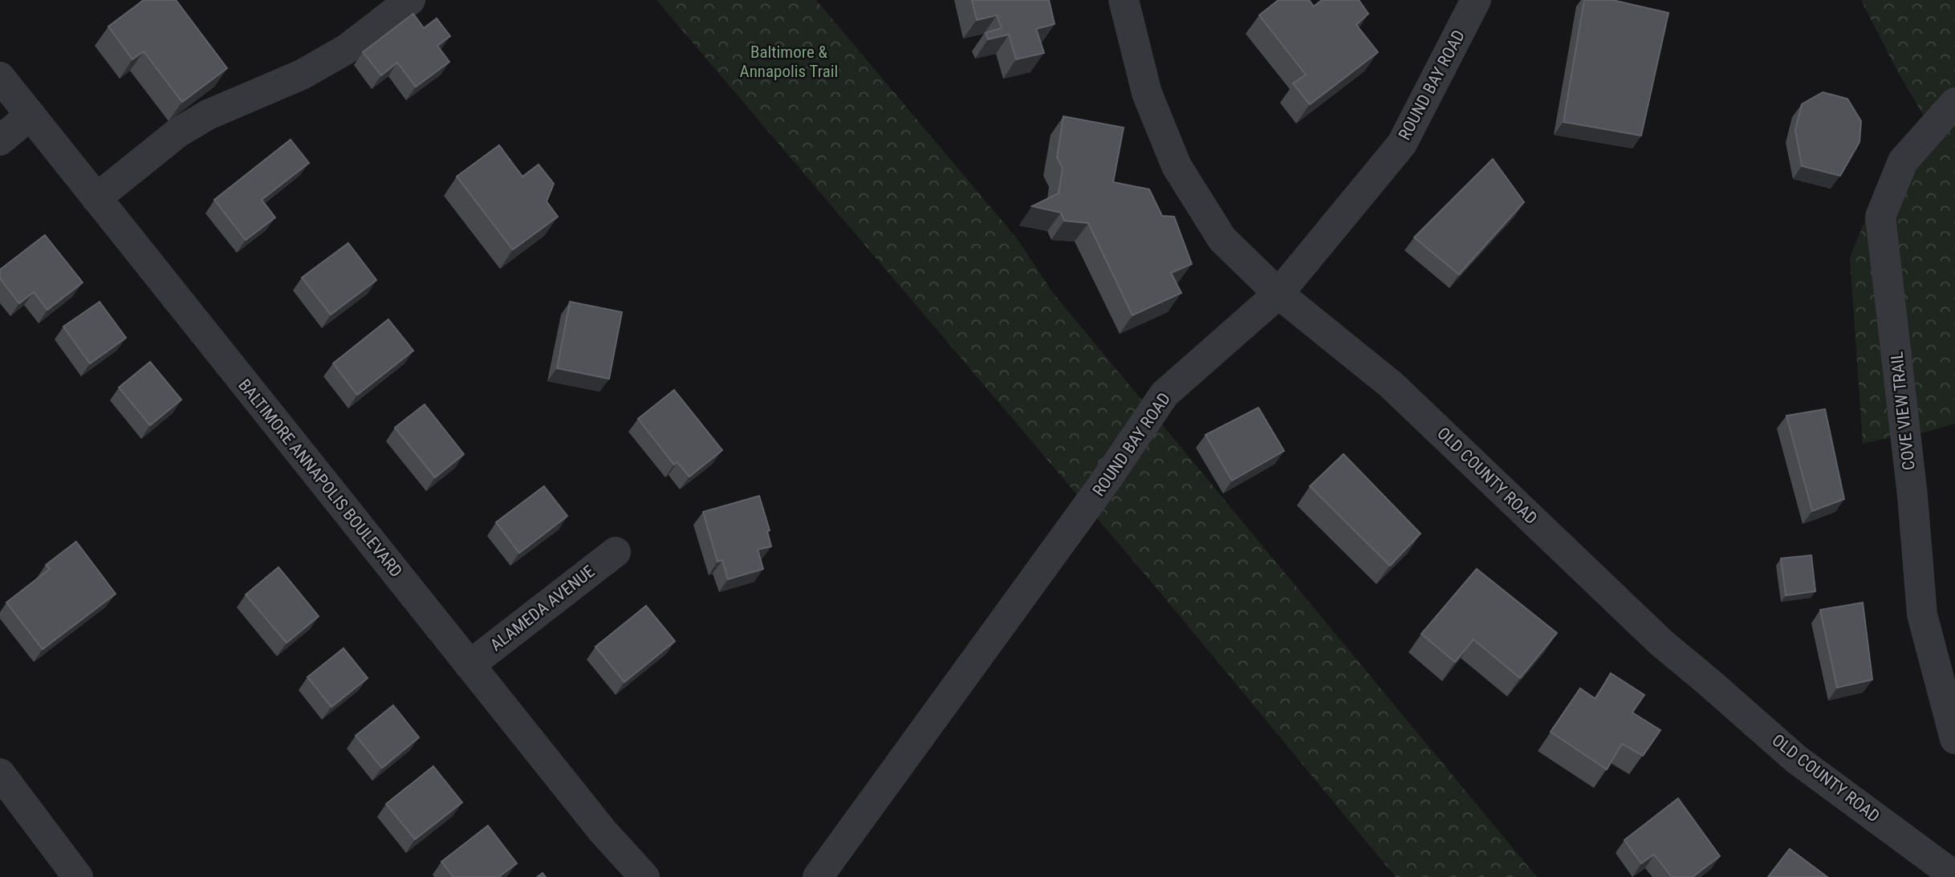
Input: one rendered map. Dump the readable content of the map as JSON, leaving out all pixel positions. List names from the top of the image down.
{
  "streets": {
    "street": [
      "ROUND BAY ROAD",
      "COVE VIEW TRAIL",
      "OLD COUNTY ROAD",
      "BALTIMORE ANNAPOLIS BOULEVARD",
      "ALAMEDA AVENUE"
    ]
  },
  "crossings": [
    ["ROUND BAY ROAD", "OLD COUNTY ROAD"],
    ["BALTIMORE ANNAPOLIS BOULEVARD", "ALAMEDA AVENUE"]
  ],
  "parks": ["Baltimore & Annapolis Trail"]
}
